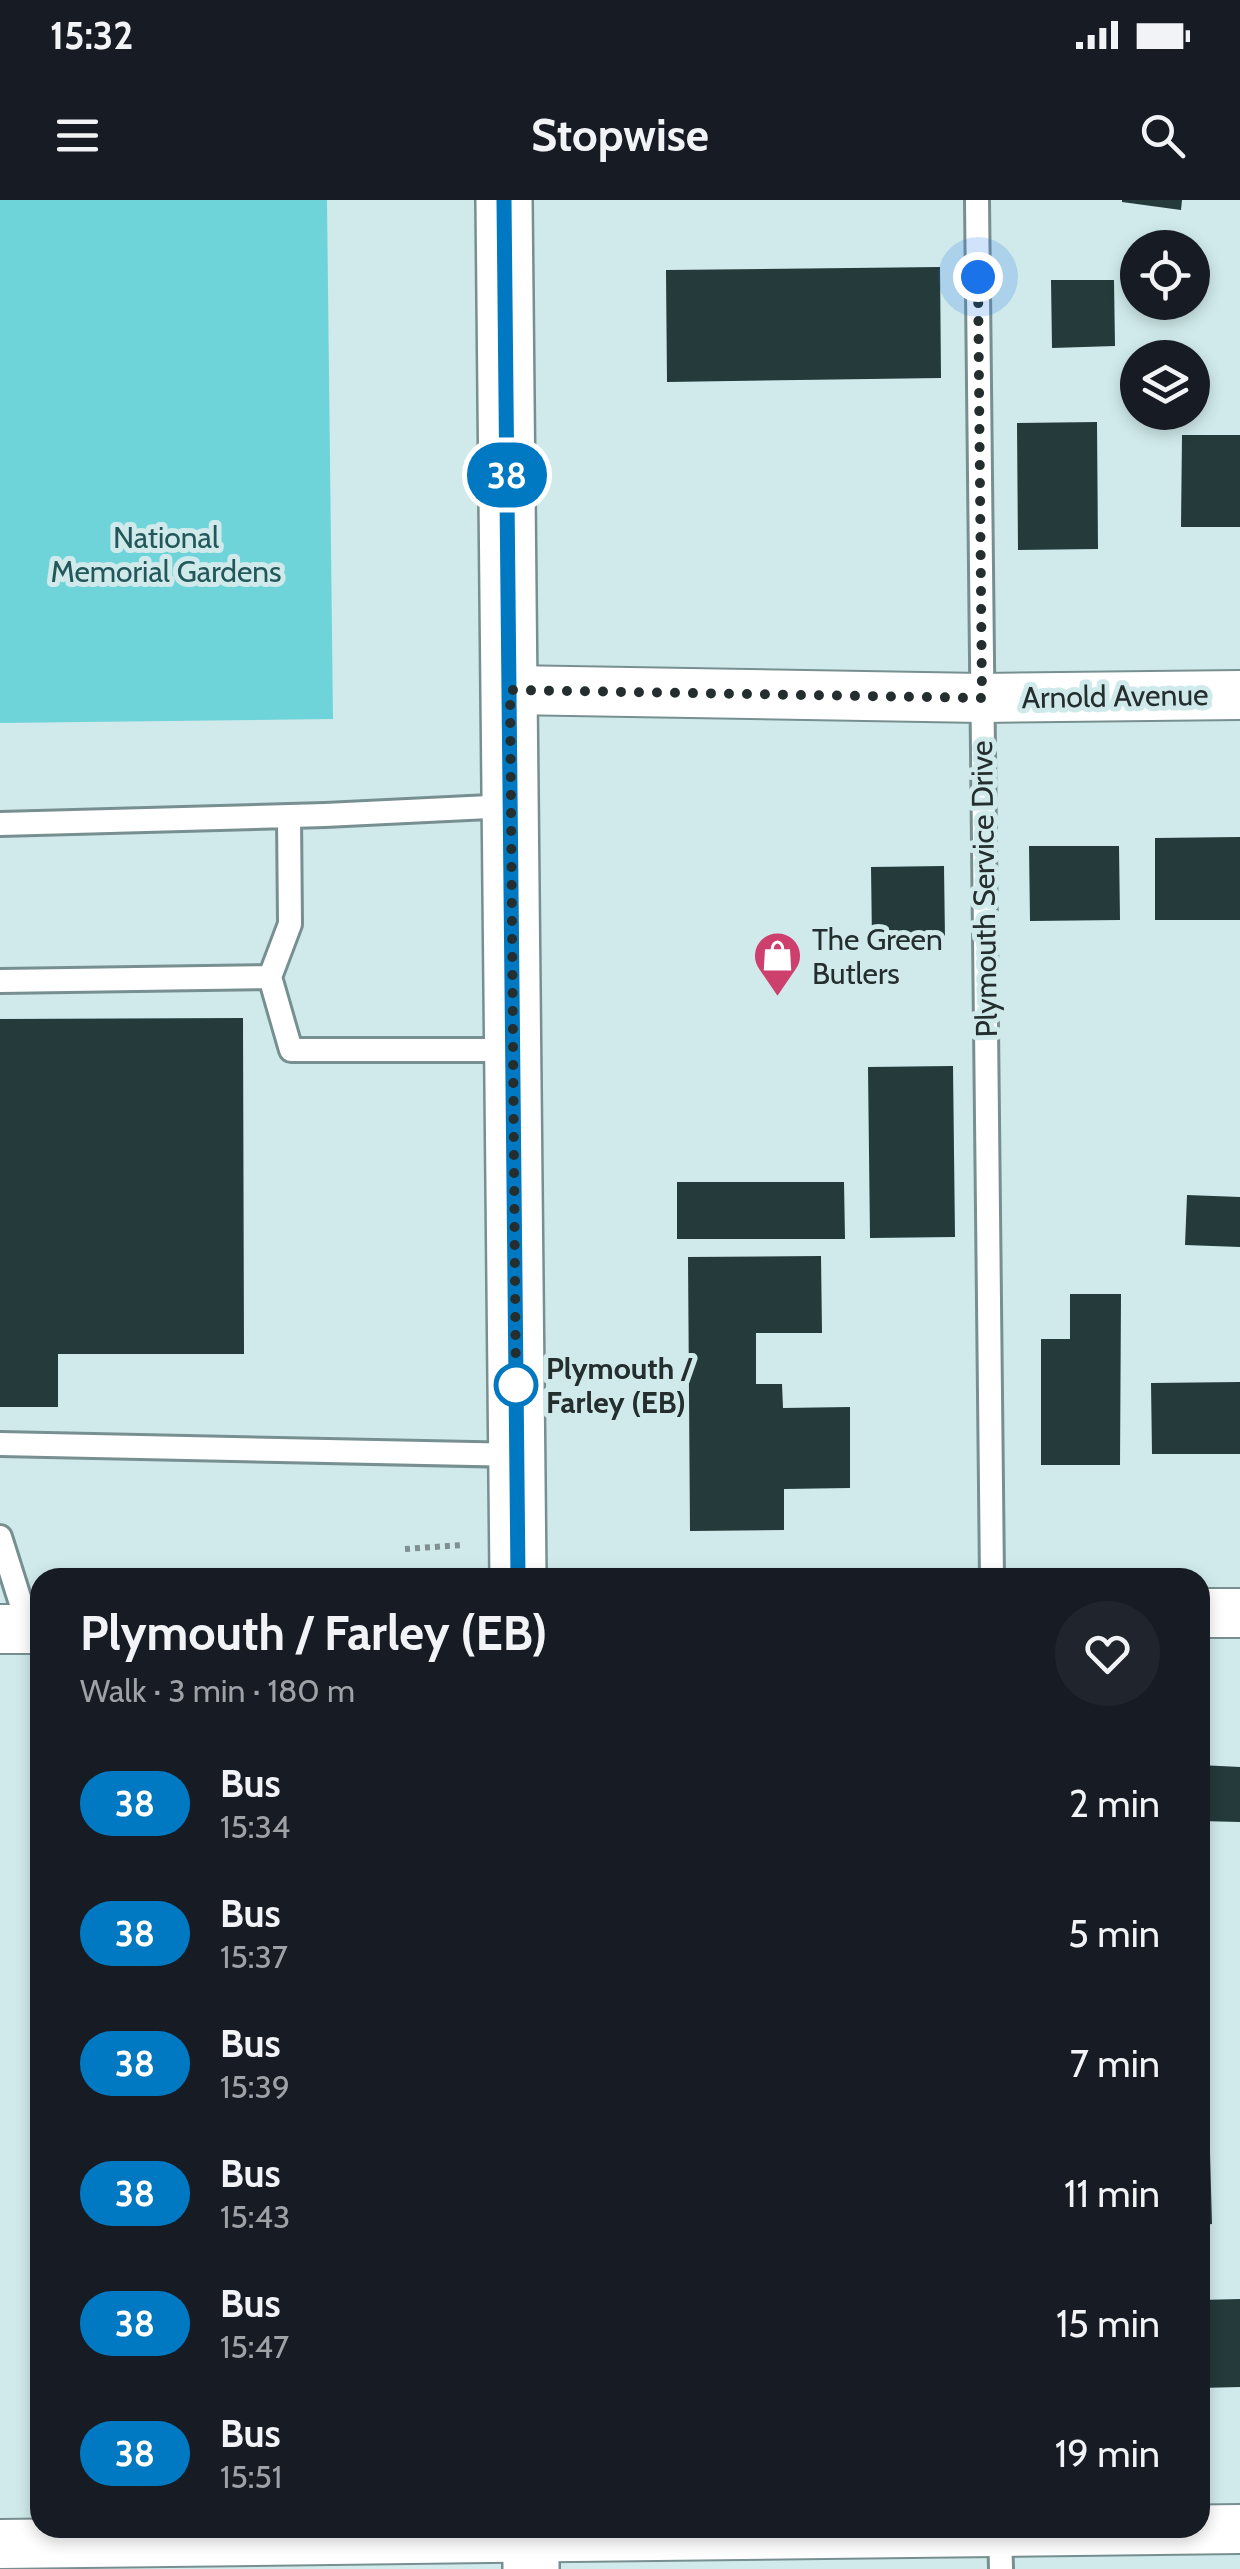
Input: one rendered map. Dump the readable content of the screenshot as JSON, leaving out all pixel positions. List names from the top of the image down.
{
  "streets": {
    "street": ["Arnold Avenue"],
    "lane": ["Plymouth Service Drive"]
  },
  "crossings": [
    ["Arnold Avenue", "Plymouth Service Drive"]
  ],
  "parks": ["National Memorial Gardens"],
  "places": {
    "shop": ["The Green Butlers"],
    "other": ["Plymouth / Farley (EB)"]
  },
  "lines": ["bus line 38"],
  "page": {
    "status": "15:32",
    "header": "Stopwise",
    "on_map": "38",
    "heading": ["Plymouth / Farley (EB)", "Walk · 3 min · 180 m"],
    "list": [
      {
        "mark": "38",
        "name": "Bus",
        "note": "15:34",
        "value": "2 min"
      },
      {
        "mark": "38",
        "name": "Bus",
        "note": "15:37",
        "value": "5 min"
      },
      {
        "mark": "38",
        "name": "Bus",
        "note": "15:39",
        "value": "7 min"
      },
      {
        "mark": "38",
        "name": "Bus",
        "note": "15:43",
        "value": "11 min"
      },
      {
        "mark": "38",
        "name": "Bus",
        "note": "15:47",
        "value": "15 min"
      },
      {
        "mark": "38",
        "name": "Bus",
        "note": "15:51",
        "value": "19 min"
      }
    ]
  }
}
